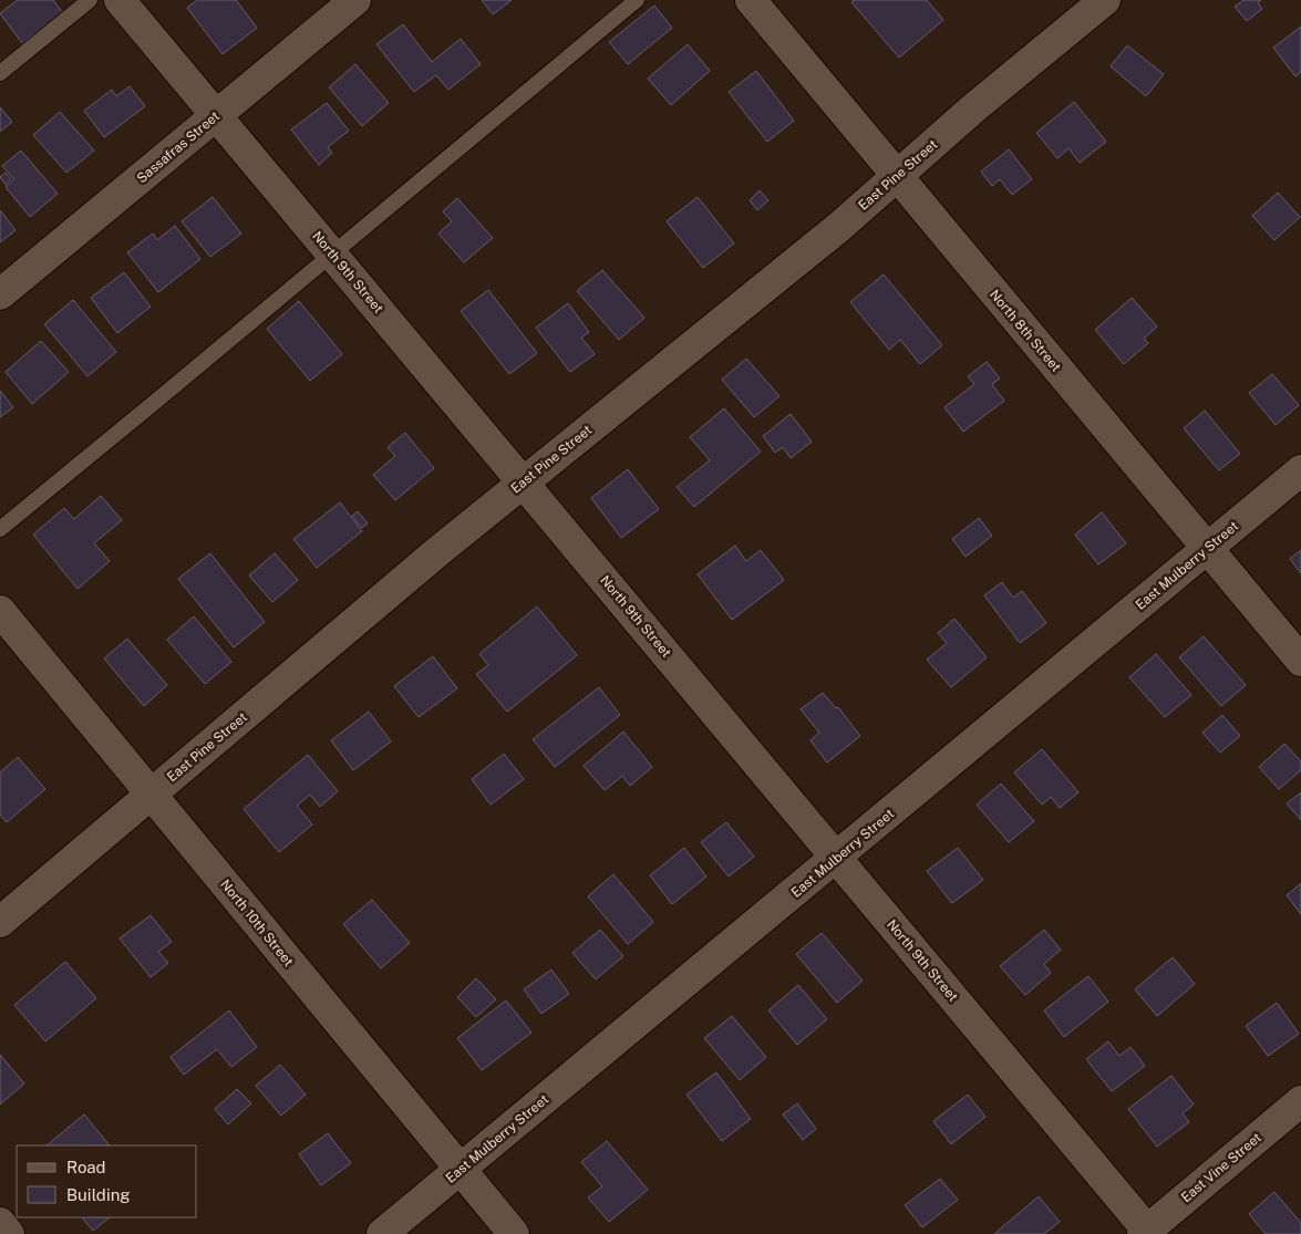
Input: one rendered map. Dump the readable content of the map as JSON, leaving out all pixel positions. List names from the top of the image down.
{
  "streets": {
    "street": [
      "Sassafras Street",
      "East Pine Street",
      "North 9th Street",
      "North 8th Street",
      "East Mulberry Street",
      "North 10th Street",
      "East Vine Street"
    ]
  },
  "crossings": [
    ["Sassafras Street", "North 9th Street"],
    ["East Pine Street", "North 9th Street"],
    ["East Pine Street", "North 8th Street"],
    ["East Pine Street", "North 10th Street"],
    ["North 9th Street", "East Mulberry Street"],
    ["North 9th Street", "East Vine Street"],
    ["North 8th Street", "East Mulberry Street"],
    ["East Mulberry Street", "North 10th Street"]
  ],
  "legend": ["Road", "Building"]
}
